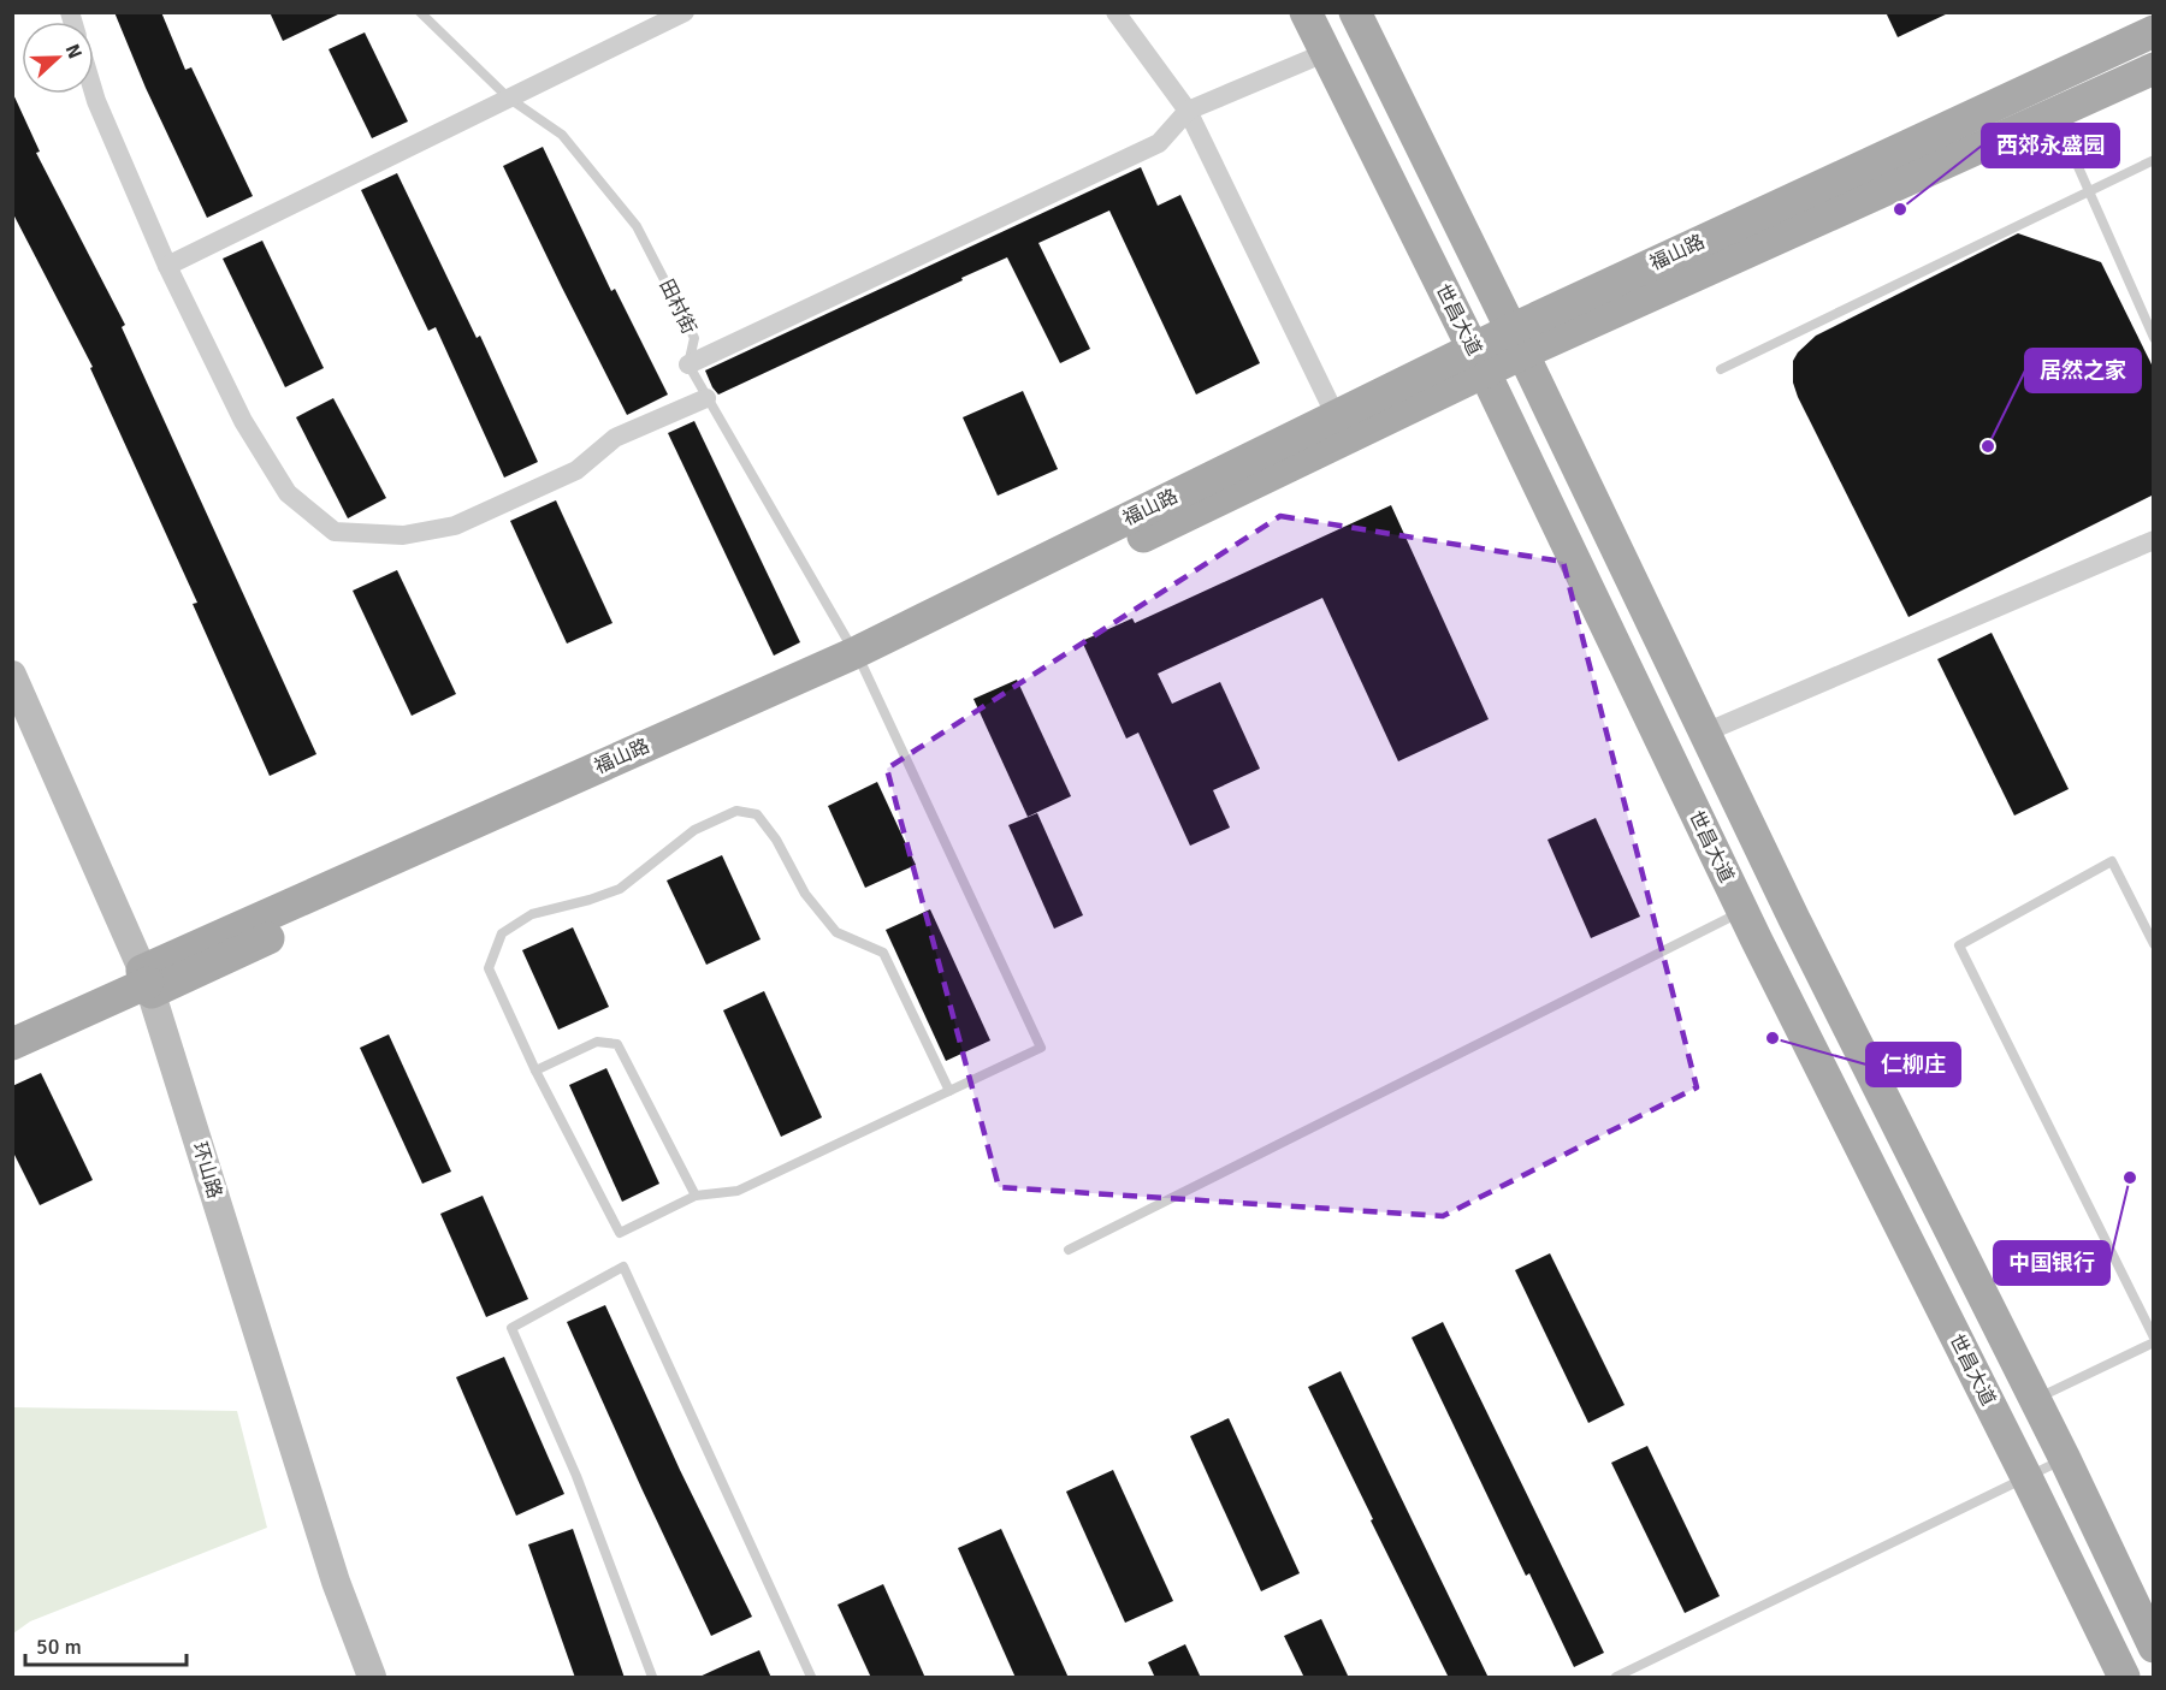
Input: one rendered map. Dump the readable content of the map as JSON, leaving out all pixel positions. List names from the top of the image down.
{
  "streets": {
    "main road": ["世昌大道", "环山路"],
    "lane": ["田村街"]
  },
  "places": [
    "西郊永盛园",
    "居然之家",
    "仁柳庄",
    "中国银行"
  ],
  "scale_bar": "50 m",
  "north": "right"
}
